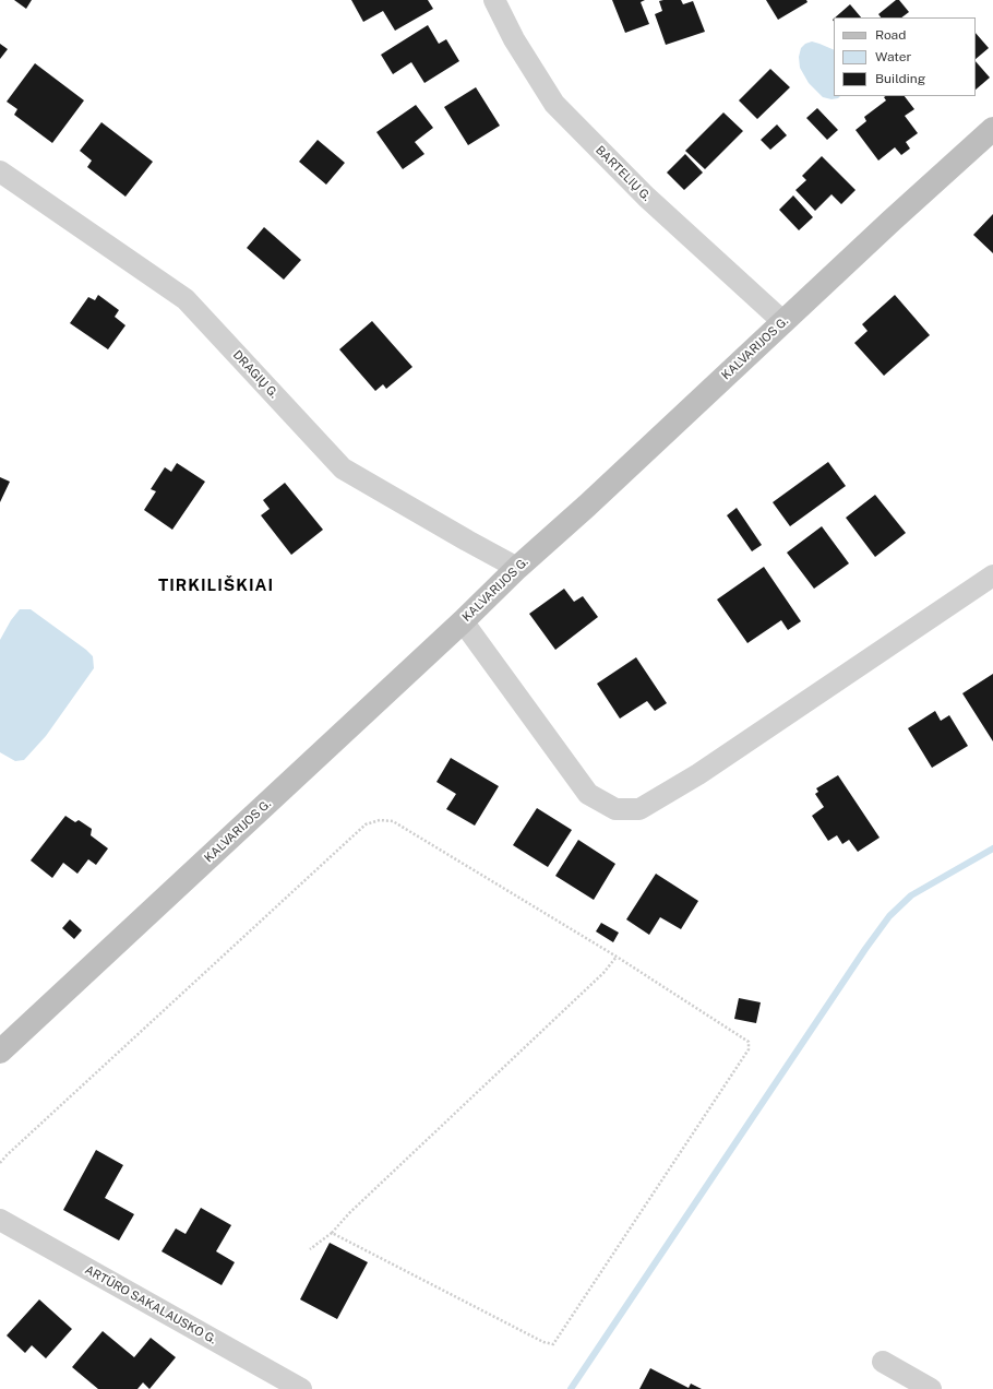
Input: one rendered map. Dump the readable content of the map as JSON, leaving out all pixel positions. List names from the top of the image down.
{
  "streets": {
    "main road": ["KALVARIJOS G."],
    "street": ["BARTELIŲ G.", "DRAGIŲ G.", "ARTŪRO SAKALAUSKO G."]
  },
  "crossings": [
    ["BARTELIŲ G.", "KALVARIJOS G."],
    ["KALVARIJOS G.", "DRAGIŲ G."]
  ],
  "districts": ["TIRKILIŠKIAI"],
  "legend": ["Road", "Water", "Building"]
}
